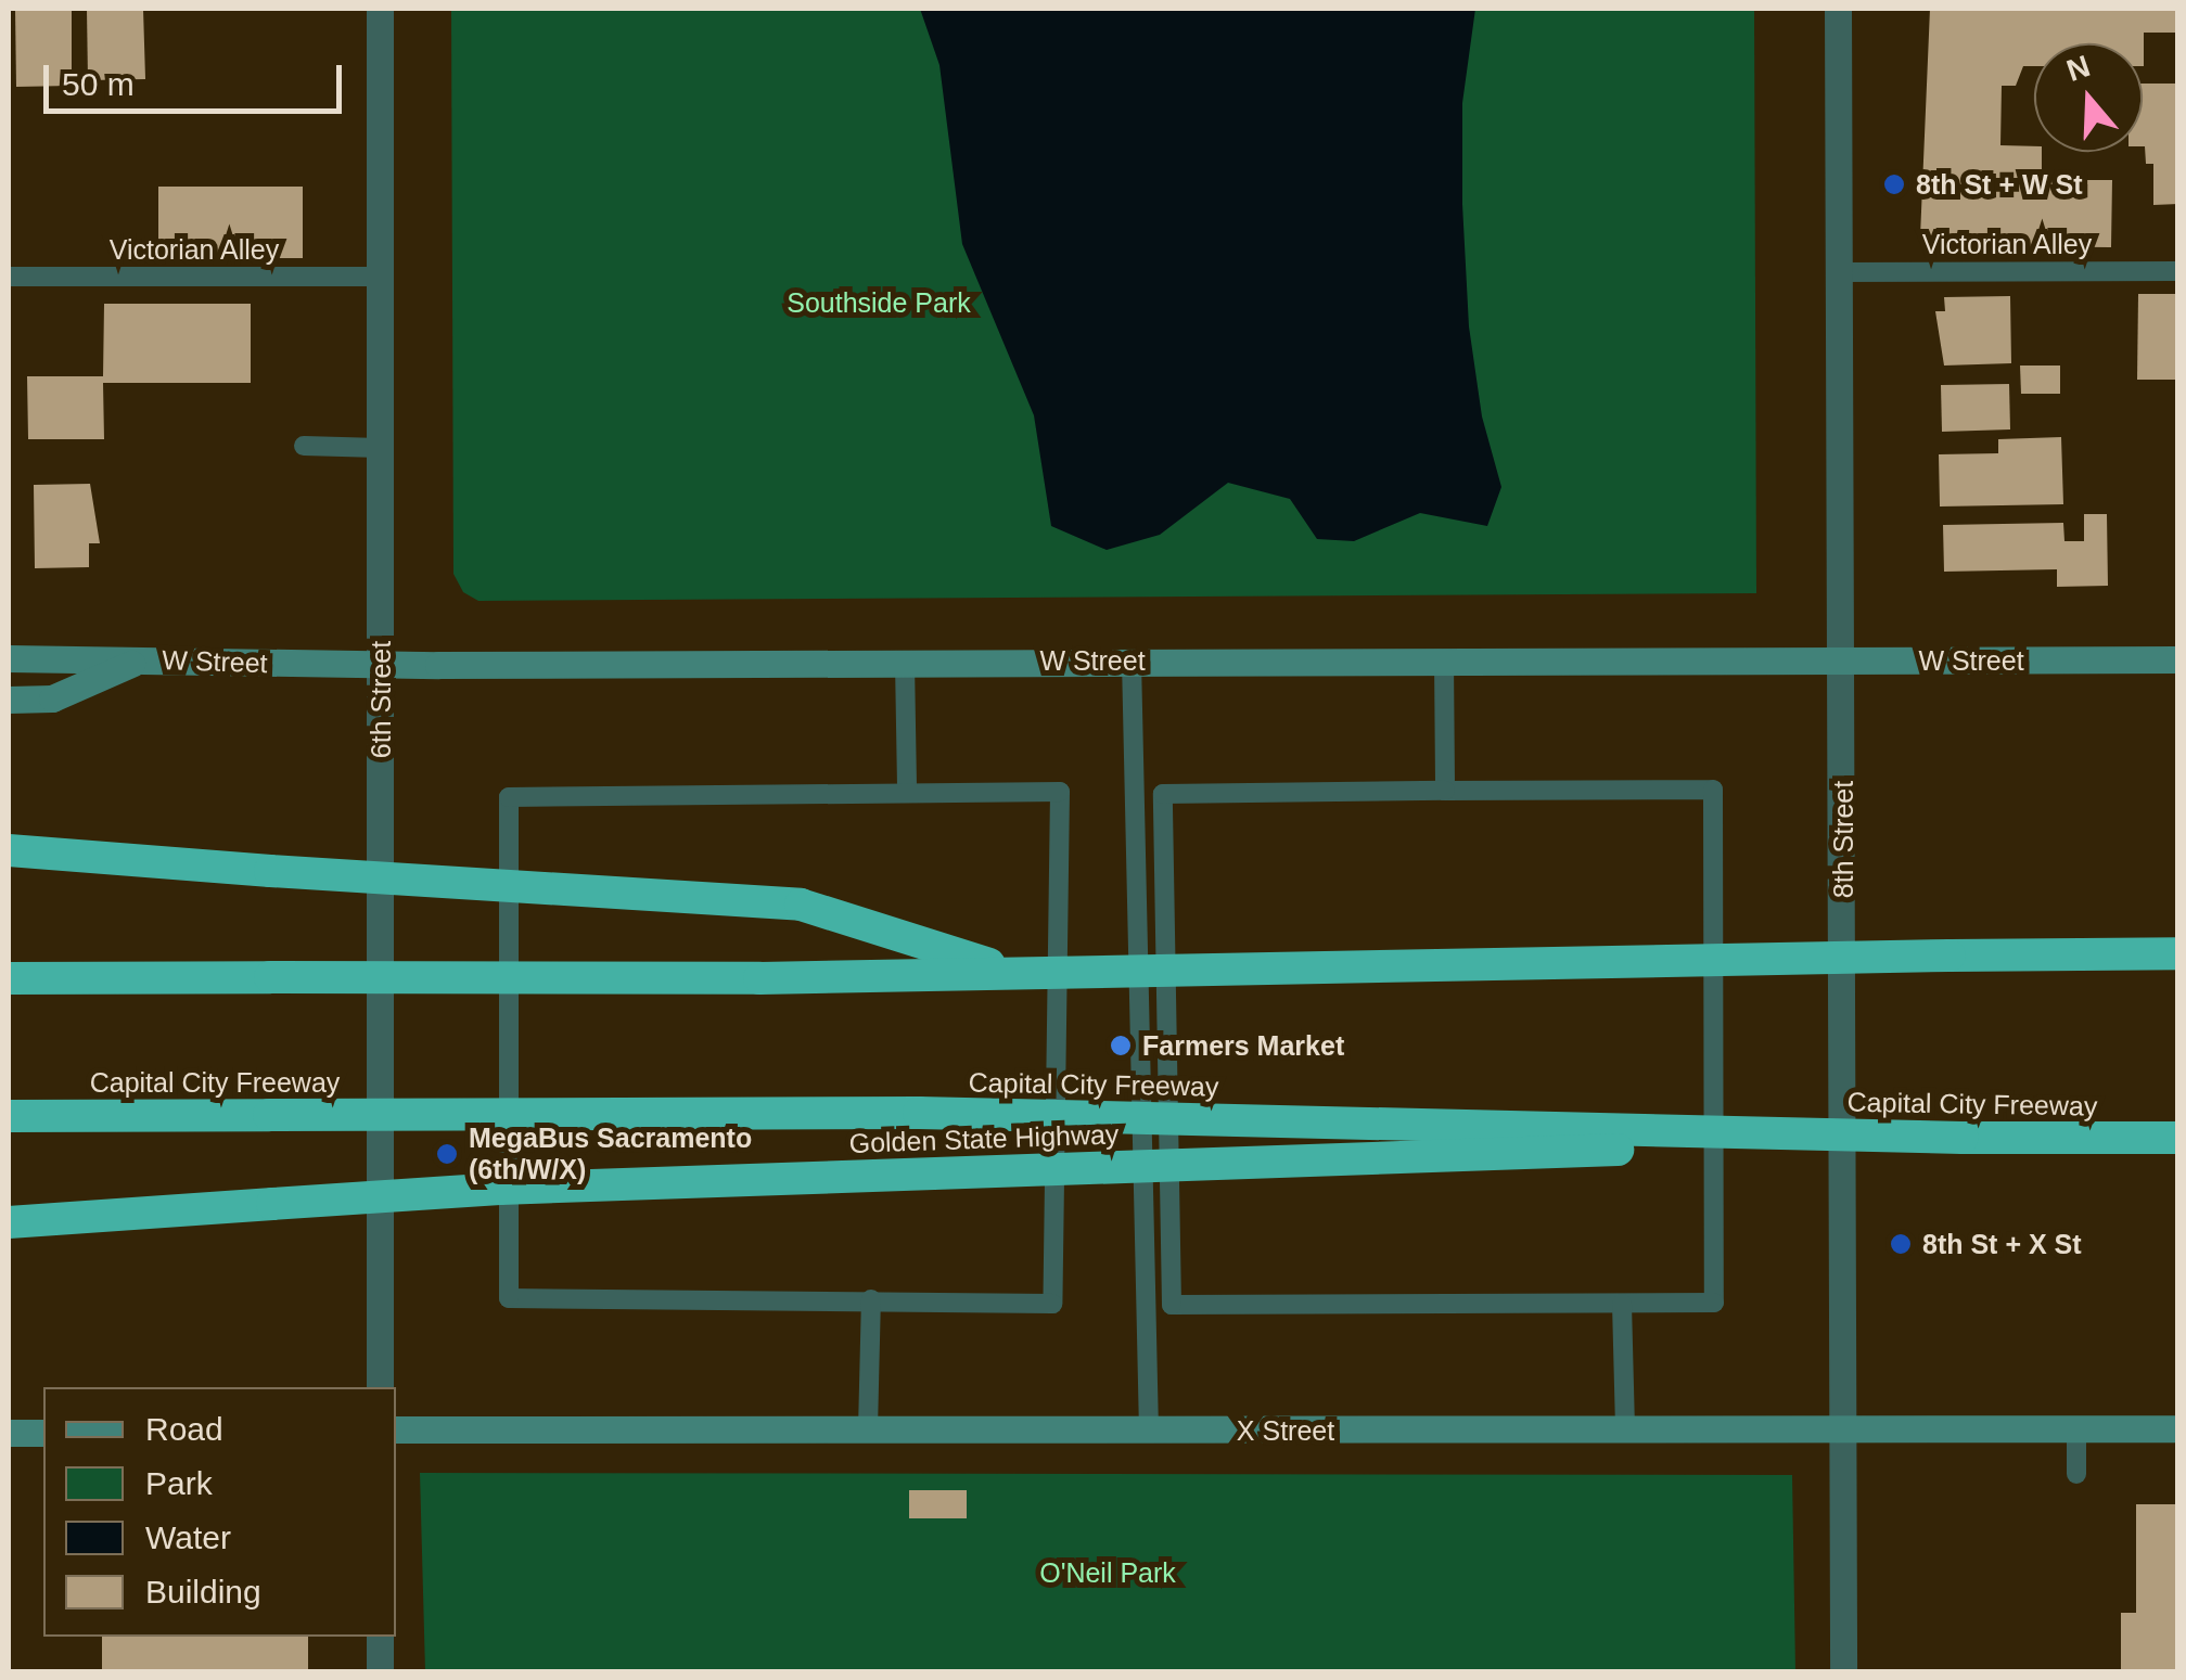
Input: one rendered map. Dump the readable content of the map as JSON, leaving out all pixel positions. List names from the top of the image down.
{
  "streets": {
    "highway": ["Capital City Freeway", "Golden State Highway"],
    "main road": ["W Street", "X Street"],
    "street": ["6th Street", "8th Street"],
    "lane": ["Victorian Alley"]
  },
  "crossings": [
    ["Victorian Alley", "6th Street"],
    ["Victorian Alley", "8th Street"],
    ["W Street", "6th Street"],
    ["W Street", "8th Street"],
    ["8th Street", "X Street"],
    ["Capital City Freeway", "Golden State Highway"]
  ],
  "parks": ["Southside Park", "O'Neil Park"],
  "places": [
    "8th St + W St",
    "Farmers Market",
    "MegaBus Sacramento (6th/W/X)",
    "8th St + X St"
  ],
  "legend": [
    "Road",
    "Park",
    "Water",
    "Building"
  ],
  "scale_bar": "50 m",
  "north": "top"
}
